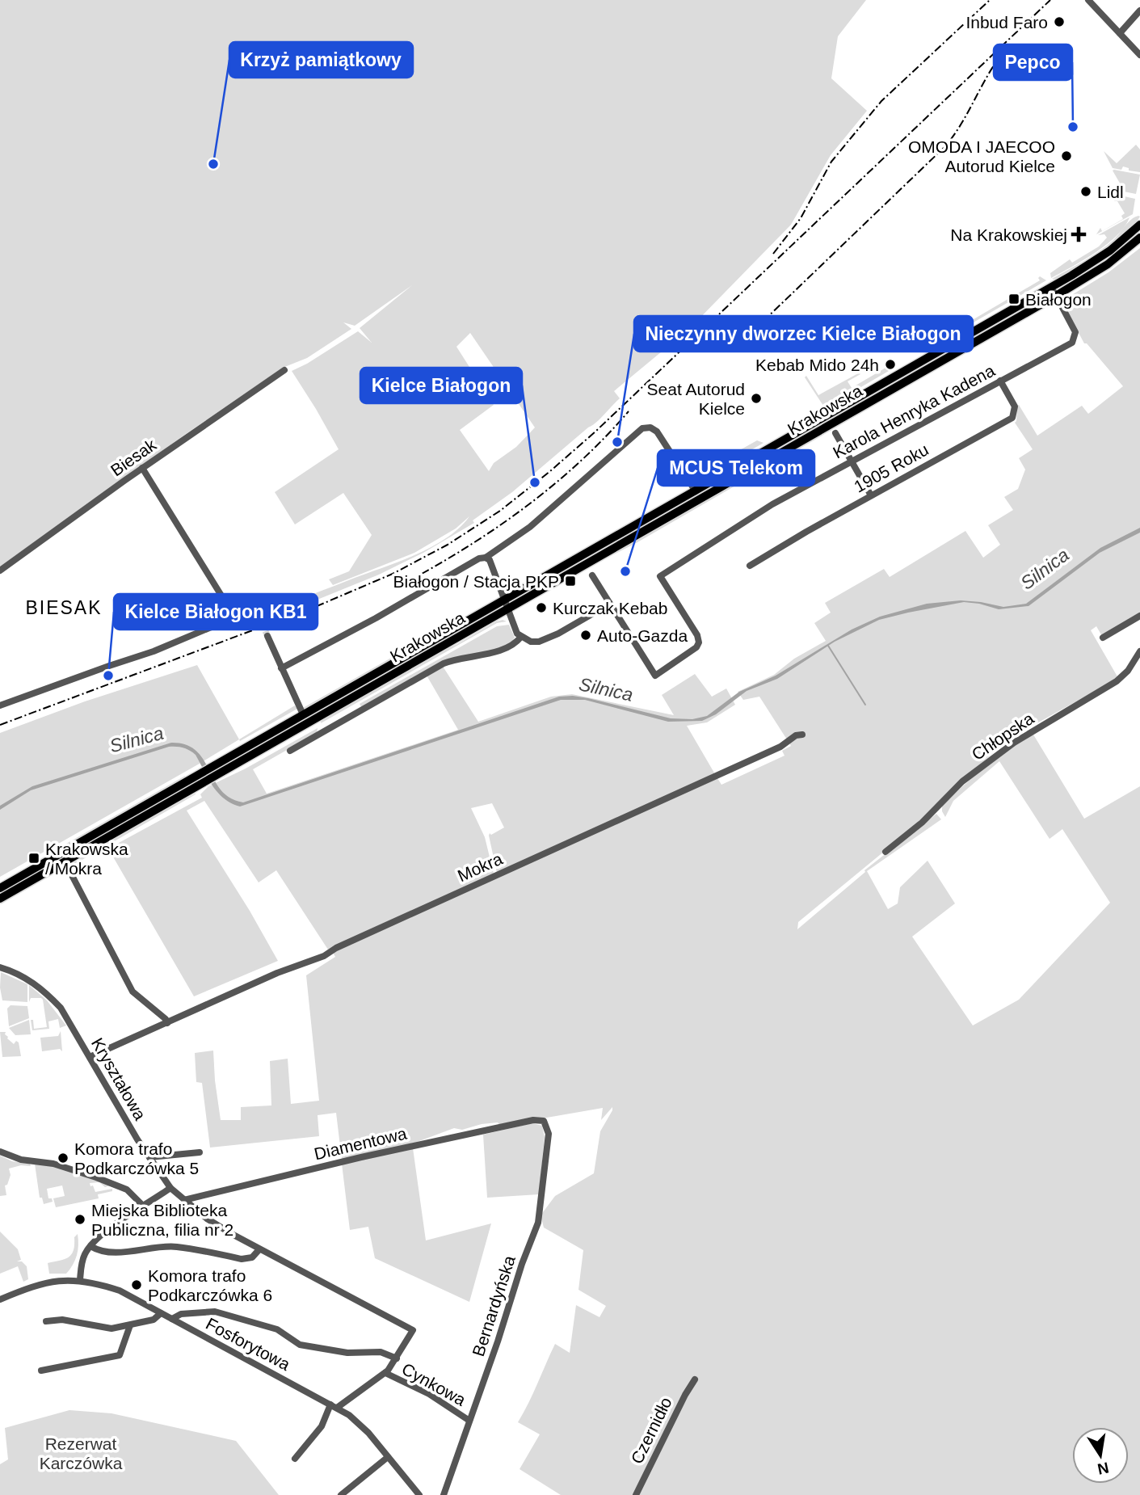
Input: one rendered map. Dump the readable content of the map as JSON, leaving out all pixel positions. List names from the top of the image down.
{
  "streets": {
    "main road": ["Krakowska"],
    "street": [
      "Karola Henryka Kadena",
      "Biesak",
      "1905 Roku",
      "Chłopska",
      "Mokra",
      "Kryształowa",
      "Diamentowa",
      "Bernardyńska",
      "Fosforytowa",
      "Cynkowa",
      "Czernidło"
    ]
  },
  "crossings": [
    ["Krakowska", "Karola Henryka Kadena"],
    ["Karola Henryka Kadena", "1905 Roku"],
    ["Mokra", "Kryształowa"],
    ["Kryształowa", "Diamentowa"],
    ["Diamentowa", "Bernardyńska"],
    ["Bernardyńska", "Cynkowa"]
  ],
  "districts": ["BIESAK"],
  "water": ["Silnica"],
  "parks": ["Rezerwat Karczówka"],
  "places": {
    "other": [
      "Inbud Faro",
      "Pepco",
      "OMODA I JAECOO Autorud Kielce",
      "Krzyż pamiątkowy",
      "Lidl",
      "Kebab Mido 24h",
      "Seat Autorud Kielce",
      "Nieczynny dworzec Kielce Białogon",
      "Kielce Białogon",
      "MCUS Telekom",
      "Kurczak Kebab",
      "Auto-Gazda",
      "Kielce Białogon KB1",
      "Komora trafo Podkarczówka 5",
      "Miejska Biblioteka Publiczna, filia nr 2",
      "Komora trafo Podkarczówka 6"
    ],
    "health": ["Na Krakowskiej"],
    "transit": ["Białogon", "Białogon / Stacja PKP", "Krakowska / Mokra"]
  },
  "north": "bottom"
}
